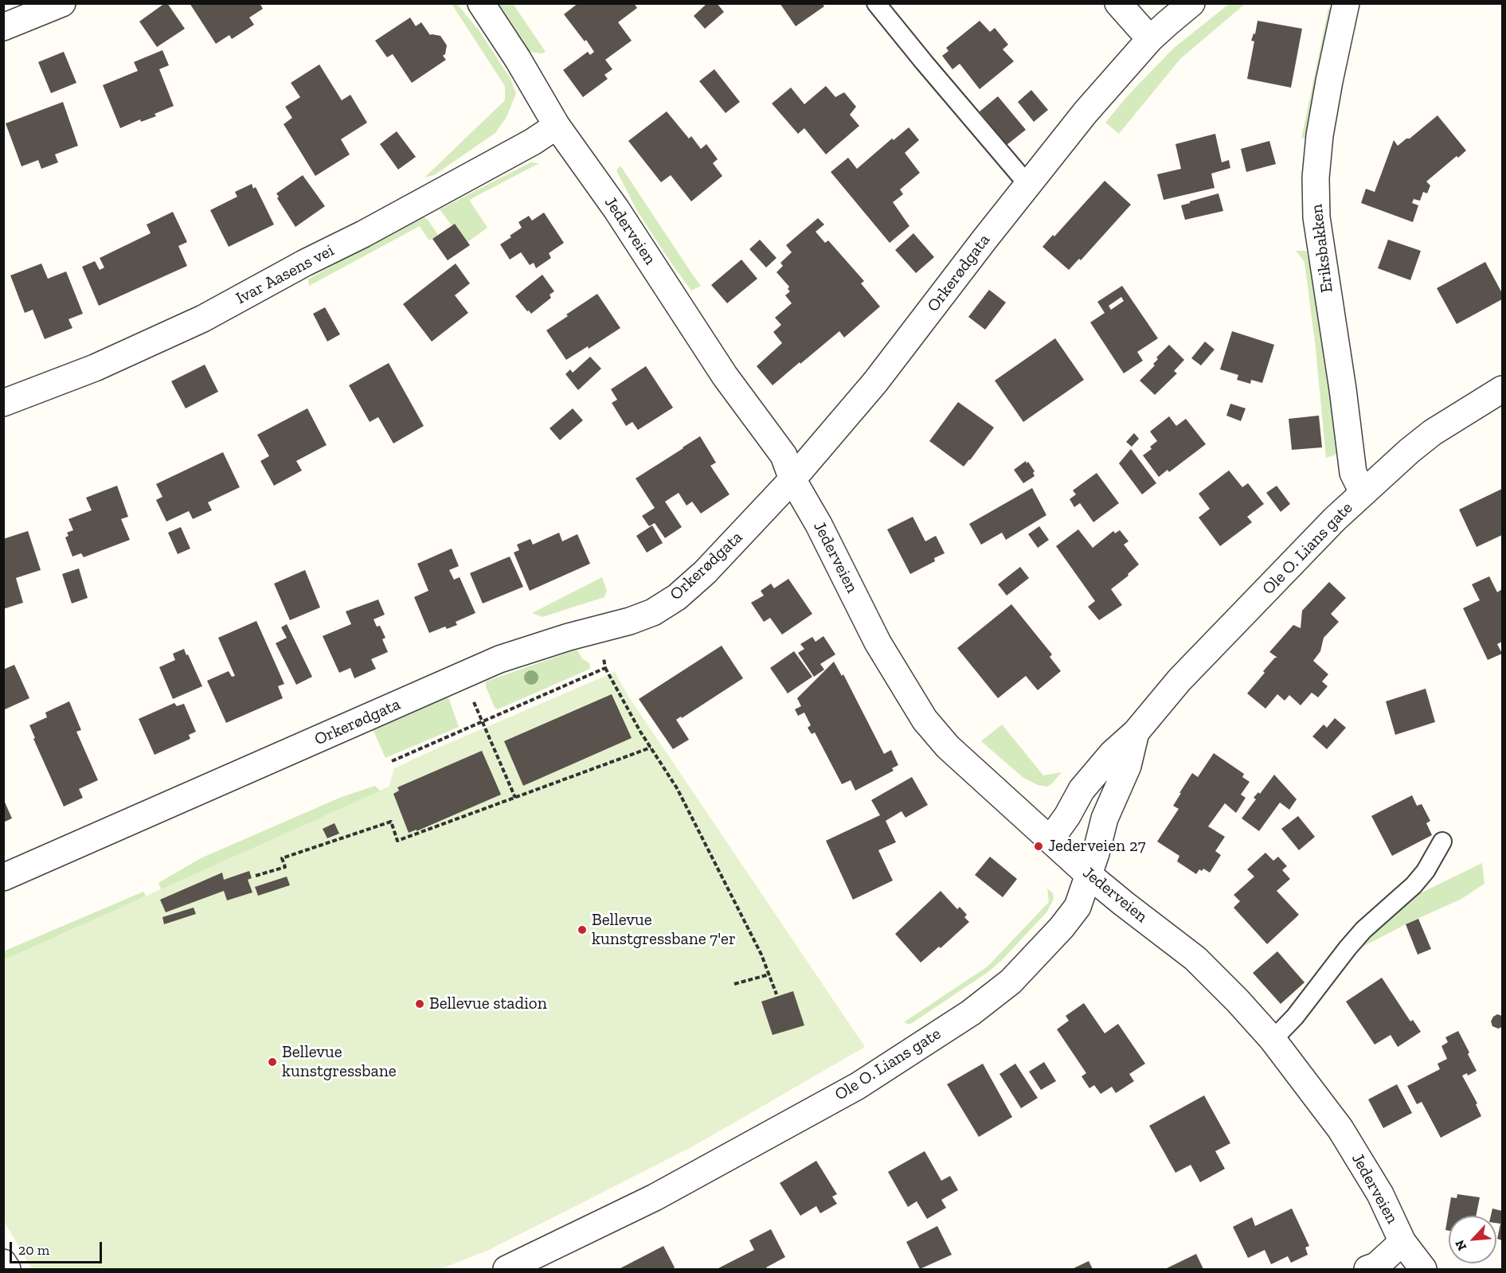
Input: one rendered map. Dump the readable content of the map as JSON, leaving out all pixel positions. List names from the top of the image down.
{
  "streets": {
    "street": [
      "Jederveien",
      "Eriksbakken",
      "Orkerødgata",
      "Ivar Aasens vei",
      "Ole O. Lians gate"
    ]
  },
  "crossings": [
    ["Jederveien", "Orkerødgata"],
    ["Jederveien", "Ivar Aasens vei"],
    ["Jederveien", "Ole O. Lians gate"],
    ["Eriksbakken", "Ole O. Lians gate"]
  ],
  "places": [
    "Jederveien 27",
    "Bellevue kunstgressbane 7'er",
    "Bellevue stadion",
    "Bellevue kunstgressbane"
  ],
  "scale_bar": "20 m",
  "north": "bottom left"
}
